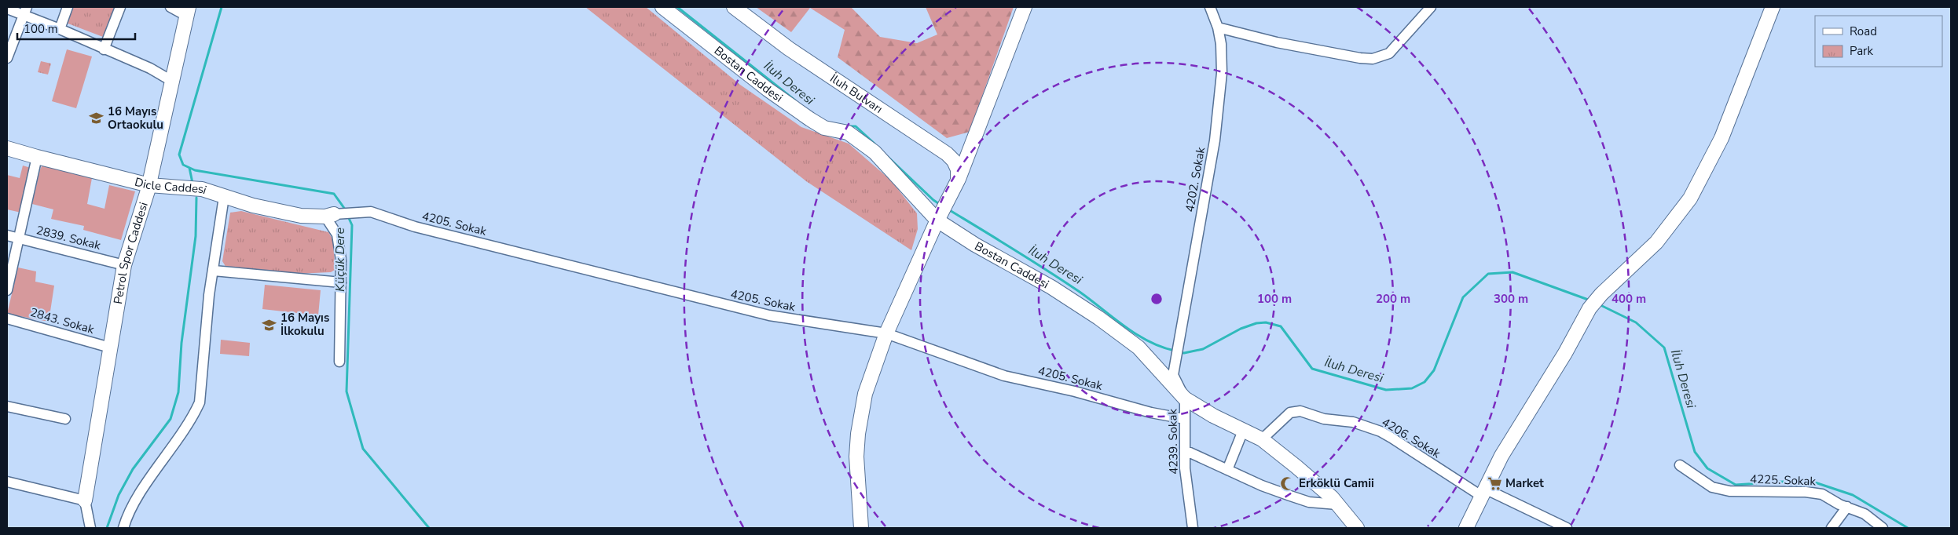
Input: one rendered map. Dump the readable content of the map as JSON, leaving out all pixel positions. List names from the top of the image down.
{
  "streets": {
    "street": [
      "Bostan Caddesi",
      "İluh Bulvarı",
      "4202. Sokak",
      "Dicle Caddesi",
      "4205. Sokak",
      "2839. Sokak",
      "Petrol Spor Caddesi",
      "2843. Sokak",
      "4206. Sokak",
      "4239. Sokak",
      "4225. Sokak"
    ]
  },
  "crossings": [
    ["Bostan Caddesi", "4206. Sokak"],
    ["Bostan Caddesi", "4239. Sokak"],
    ["4202. Sokak", "4239. Sokak"],
    ["Dicle Caddesi", "4205. Sokak"],
    ["Dicle Caddesi", "Petrol Spor Caddesi"],
    ["4205. Sokak", "4239. Sokak"],
    ["2839. Sokak", "Petrol Spor Caddesi"],
    ["Petrol Spor Caddesi", "2843. Sokak"]
  ],
  "water": ["İluh Deresi", "Küçük Dere"],
  "places": {
    "school or university": ["16 Mayıs Ortaokulu", "16 Mayıs İlkokulu"],
    "mosque": ["Erköklü Camii"],
    "supermarket": ["Market"]
  },
  "legend": ["Road", "Park"],
  "scale_bar": "100 m",
  "rings": [
    "100 m",
    "200 m",
    "300 m",
    "400 m"
  ]
}
